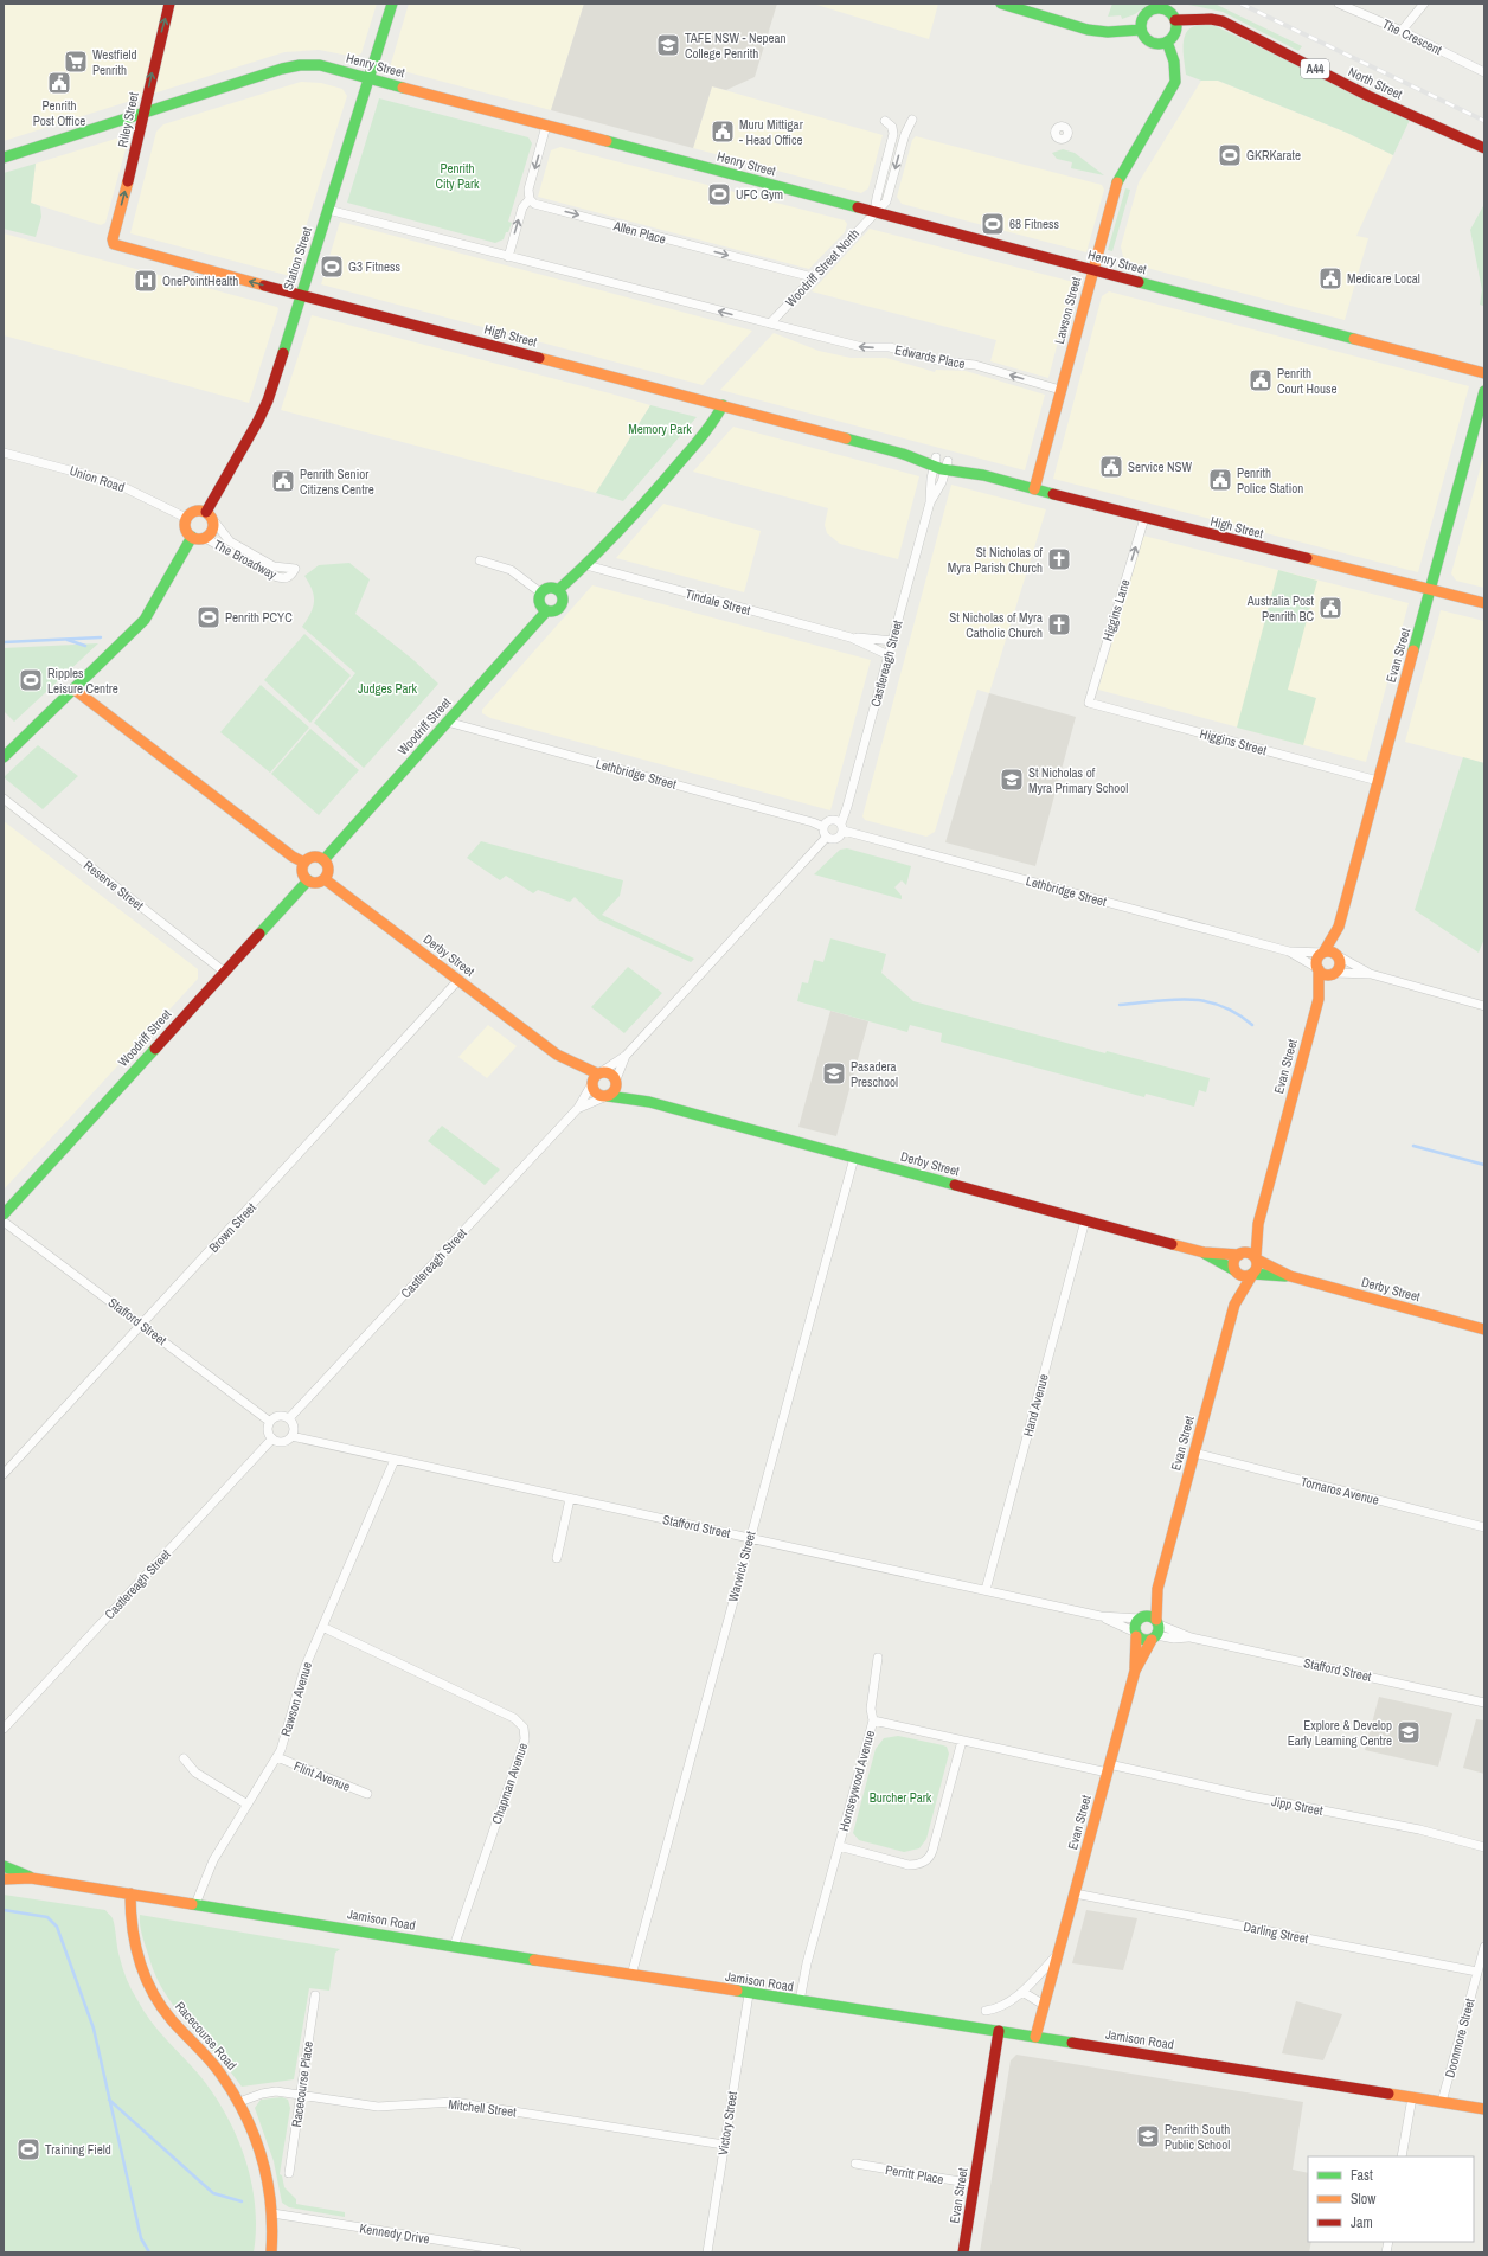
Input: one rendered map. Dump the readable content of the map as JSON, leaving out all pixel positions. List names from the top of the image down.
{
  "streets": {
    "main road": [
      "Henry Street",
      "A44",
      "North Street",
      "Riley Street",
      "Station Street",
      "Lawson Street",
      "High Street",
      "Evan Street",
      "Woodriff Street",
      "Derby Street",
      "Jamison Road",
      "Racecourse Road"
    ],
    "street": [
      "The Crescent",
      "Allen Place",
      "Woodriff Street North",
      "Edwards Place",
      "Union Road",
      "The Broadway",
      "Tindale Street",
      "Higgins Lane",
      "Castlereagh Street",
      "Higgins Street",
      "Lethbridge Street",
      "Reserve Street",
      "Brown Street",
      "Stafford Street",
      "Hand Avenue",
      "Tornaros Avenue",
      "Warwick Street",
      "Rawson Avenue",
      "Flint Avenue",
      "Hornseywood Avenue",
      "Chapman Avenue",
      "Jipp Street",
      "Darling Street",
      "Doonmore Street",
      "Racecourse Place",
      "Mitchell Street",
      "Victory Street",
      "Perritt Place",
      "Kennedy Drive"
    ]
  },
  "crossings": [
    ["Henry Street", "Riley Street"],
    ["Henry Street", "Station Street"],
    ["Henry Street", "Woodriff Street North"],
    ["Henry Street", "Lawson Street"],
    ["North Street", "Lawson Street"],
    ["Riley Street", "High Street"],
    ["Allen Place", "Woodriff Street North"],
    ["Station Street", "High Street"],
    ["Station Street", "Union Road"],
    ["Station Street", "The Broadway"],
    ["Woodriff Street North", "Edwards Place"],
    ["Lawson Street", "High Street"],
    ["Lawson Street", "Edwards Place"],
    ["High Street", "Higgins Lane"],
    ["High Street", "Evan Street"],
    ["High Street", "Castlereagh Street"],
    ["Union Road", "The Broadway"],
    ["Tindale Street", "Castlereagh Street"],
    ["Higgins Lane", "Higgins Street"],
    ["Evan Street", "Higgins Street"],
    ["Evan Street", "Lethbridge Street"],
    ["Evan Street", "Derby Street"],
    ["Evan Street", "Stafford Street"],
    ["Evan Street", "Tornaros Avenue"],
    ["Evan Street", "Hornseywood Avenue"],
    ["Evan Street", "Jipp Street"],
    ["Evan Street", "Jamison Road"],
    ["Evan Street", "Darling Street"],
    ["Evan Street", "Perritt Place"],
    ["Castlereagh Street", "Lethbridge Street"],
    ["Castlereagh Street", "Derby Street"],
    ["Castlereagh Street", "Stafford Street"],
    ["Woodriff Street", "Lethbridge Street"],
    ["Woodriff Street", "Reserve Street"],
    ["Woodriff Street", "Derby Street"],
    ["Derby Street", "Brown Street"],
    ["Derby Street", "Hand Avenue"],
    ["Derby Street", "Warwick Street"],
    ["Brown Street", "Stafford Street"],
    ["Stafford Street", "Hand Avenue"],
    ["Stafford Street", "Warwick Street"],
    ["Stafford Street", "Rawson Avenue"],
    ["Warwick Street", "Jamison Road"],
    ["Rawson Avenue", "Flint Avenue"],
    ["Rawson Avenue", "Chapman Avenue"],
    ["Rawson Avenue", "Jamison Road"],
    ["Hornseywood Avenue", "Jipp Street"],
    ["Hornseywood Avenue", "Jamison Road"],
    ["Chapman Avenue", "Jamison Road"],
    ["Jamison Road", "Racecourse Road"],
    ["Jamison Road", "Doonmore Street"],
    ["Jamison Road", "Victory Street"],
    ["Darling Street", "Doonmore Street"],
    ["Racecourse Road", "Mitchell Street"],
    ["Racecourse Road", "Kennedy Drive"],
    ["Racecourse Place", "Mitchell Street"],
    ["Mitchell Street", "Victory Street"]
  ],
  "one_way": ["Riley Street", "Edwards Place", "Higgins Lane"],
  "parks": [
    "Penrith City Park",
    "Memory Park",
    "Judges Park",
    "Burcher Park"
  ],
  "places": {
    "school or university": [
      "TAFE NSW - Nepean College Penrith",
      "St Nicholas of Myra Primary School",
      "Pasadera Preschool",
      "Explore & Develop Early Learning Centre",
      "Penrith South Public School"
    ],
    "supermarket": ["Westfield Penrith"],
    "public building": [
      "Penrith Post Office",
      "Muru Mittigar - Head Office",
      "Medicare Local",
      "Penrith Court House",
      "Service NSW",
      "Penrith Police Station",
      "Penrith Senior Citizens Centre",
      "Australia Post Penrith BC"
    ],
    "sports": [
      "GKRKarate",
      "UFC Gym",
      "68 Fitness",
      "G3 Fitness",
      "Penrith PCYC",
      "Ripples Leisure Centre",
      "Training Field"
    ],
    "hospital": ["OnePointHealth"],
    "church": ["St Nicholas of Myra Parish Church", "St Nicholas of Myra Catholic Church"]
  },
  "legend": ["Fast", "Slow", "Jam"]
}
